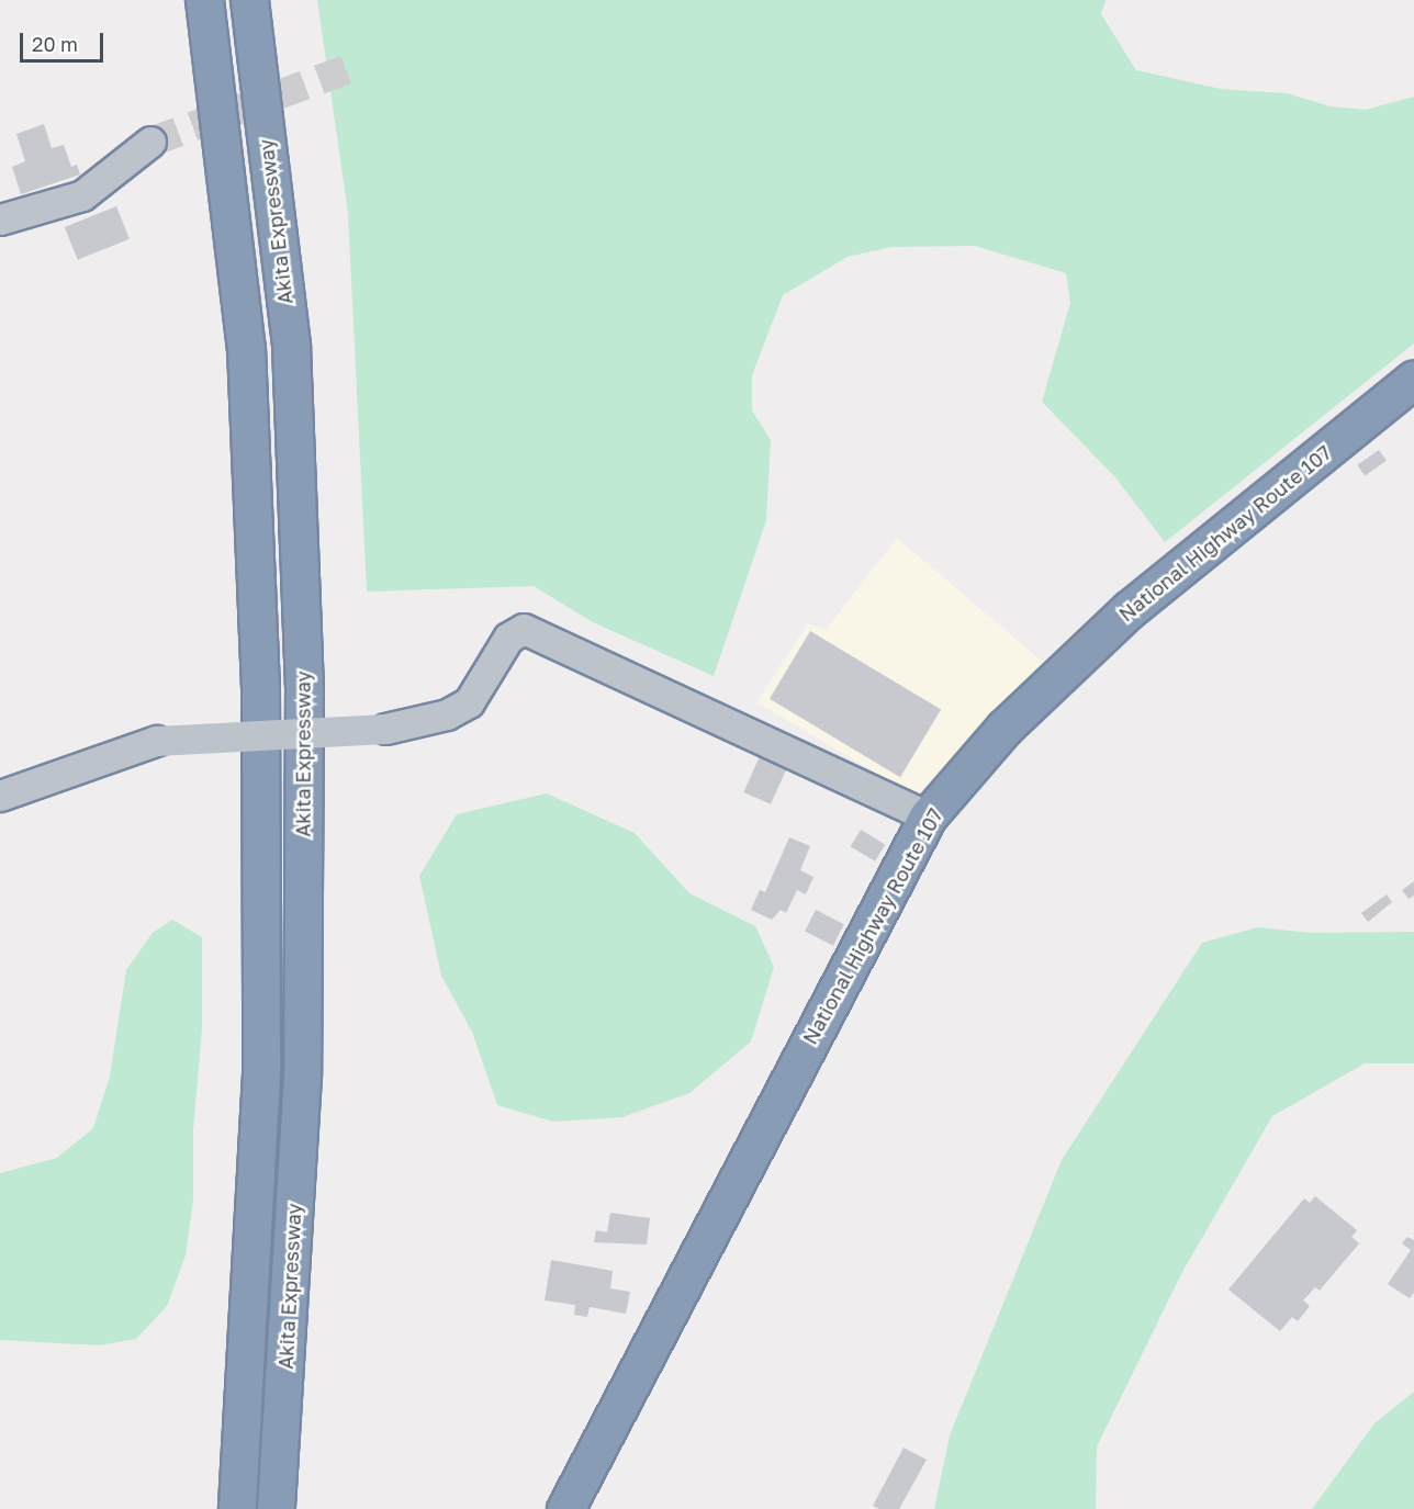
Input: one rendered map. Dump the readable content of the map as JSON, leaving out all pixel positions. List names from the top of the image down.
{
  "streets": {
    "highway": ["Akita Expressway", "National Highway Route 107"]
  },
  "scale_bar": "20 m"
}
